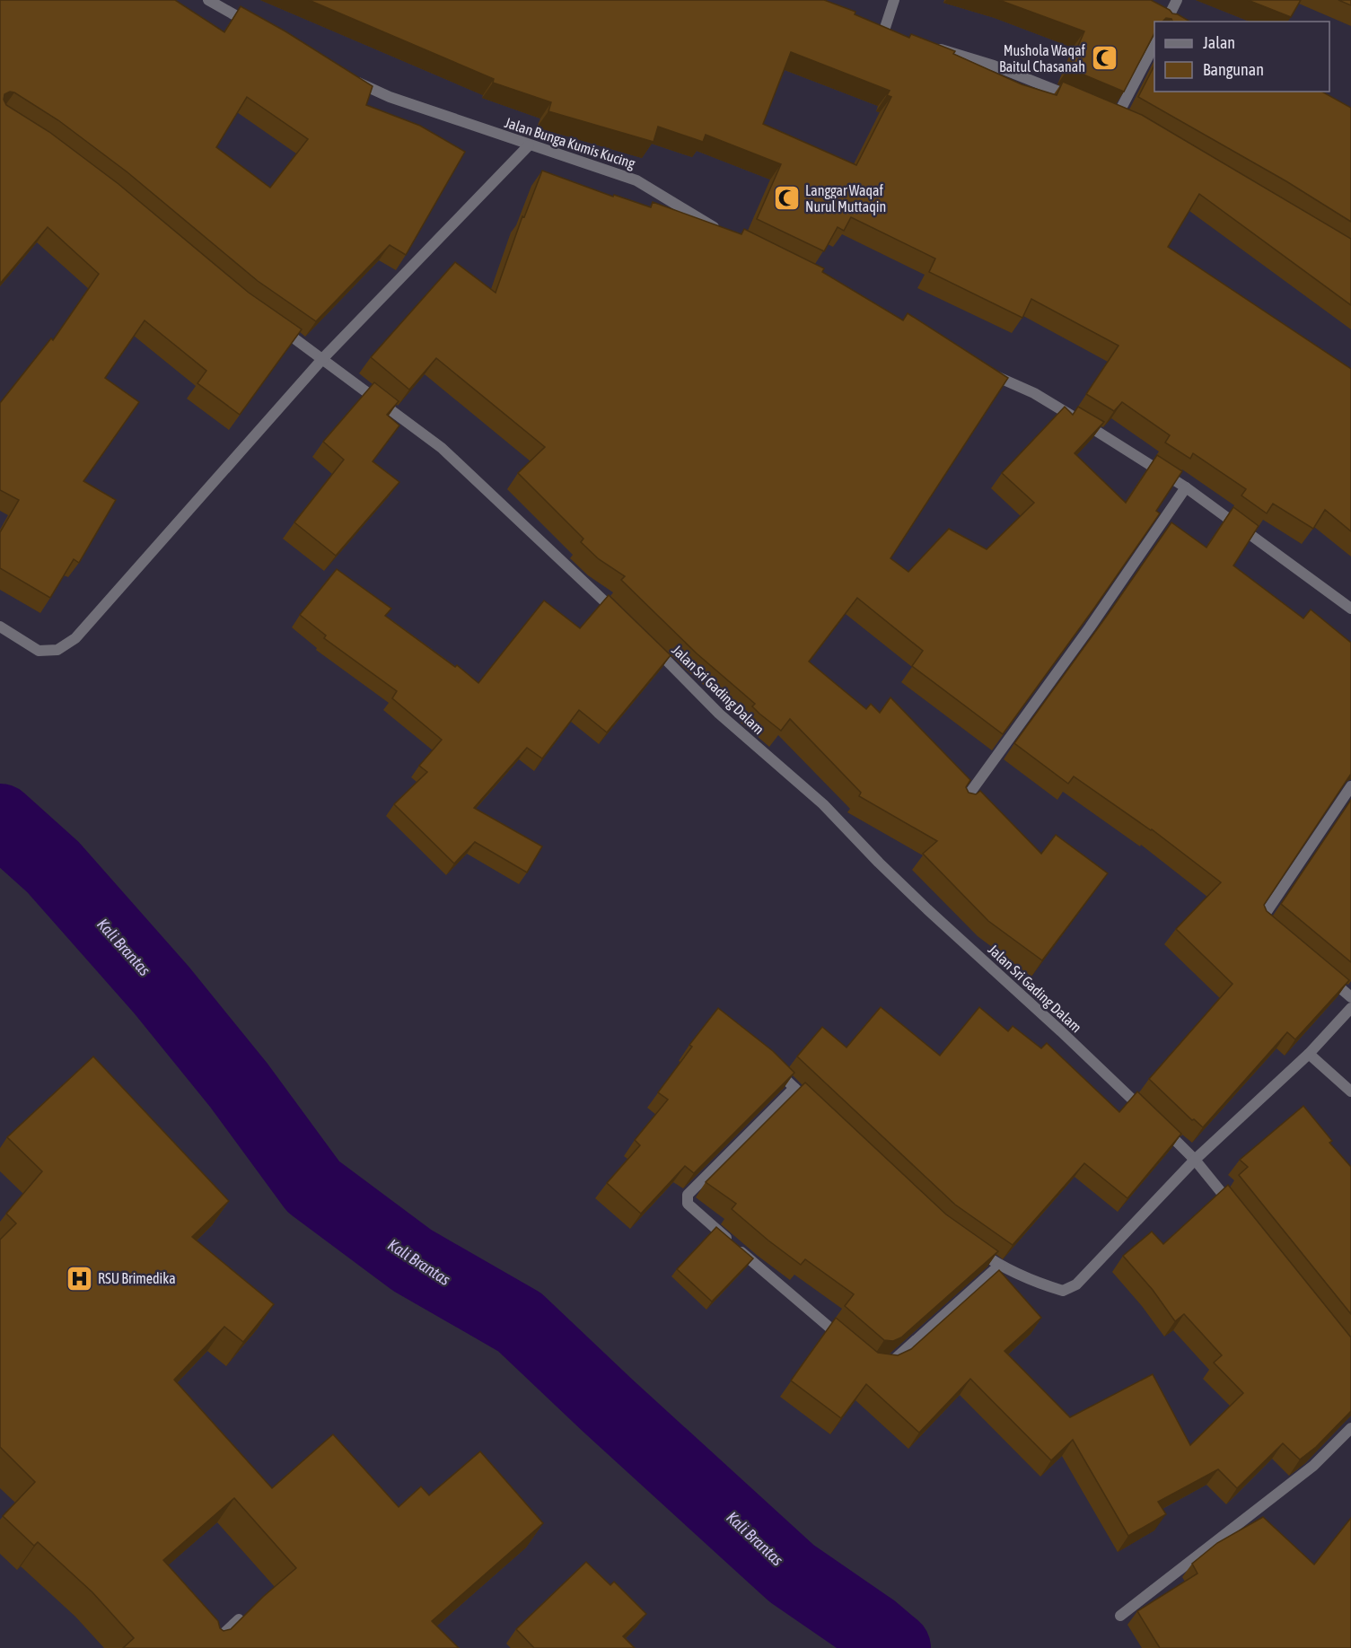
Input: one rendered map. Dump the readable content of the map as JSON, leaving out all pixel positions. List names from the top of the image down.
{
  "streets": {
    "street": ["Jalan Bunga Kumis Kucing", "Jalan Sri Gading Dalam"]
  },
  "water": ["Kali Brantas"],
  "places": {
    "mosque": ["Mushola Waqaf Baitul Chasanah", "Langgar Waqaf Nurul Muttaqin"],
    "hospital": ["RSU Brimedika"]
  },
  "legend": ["Jalan", "Bangunan"]
}
